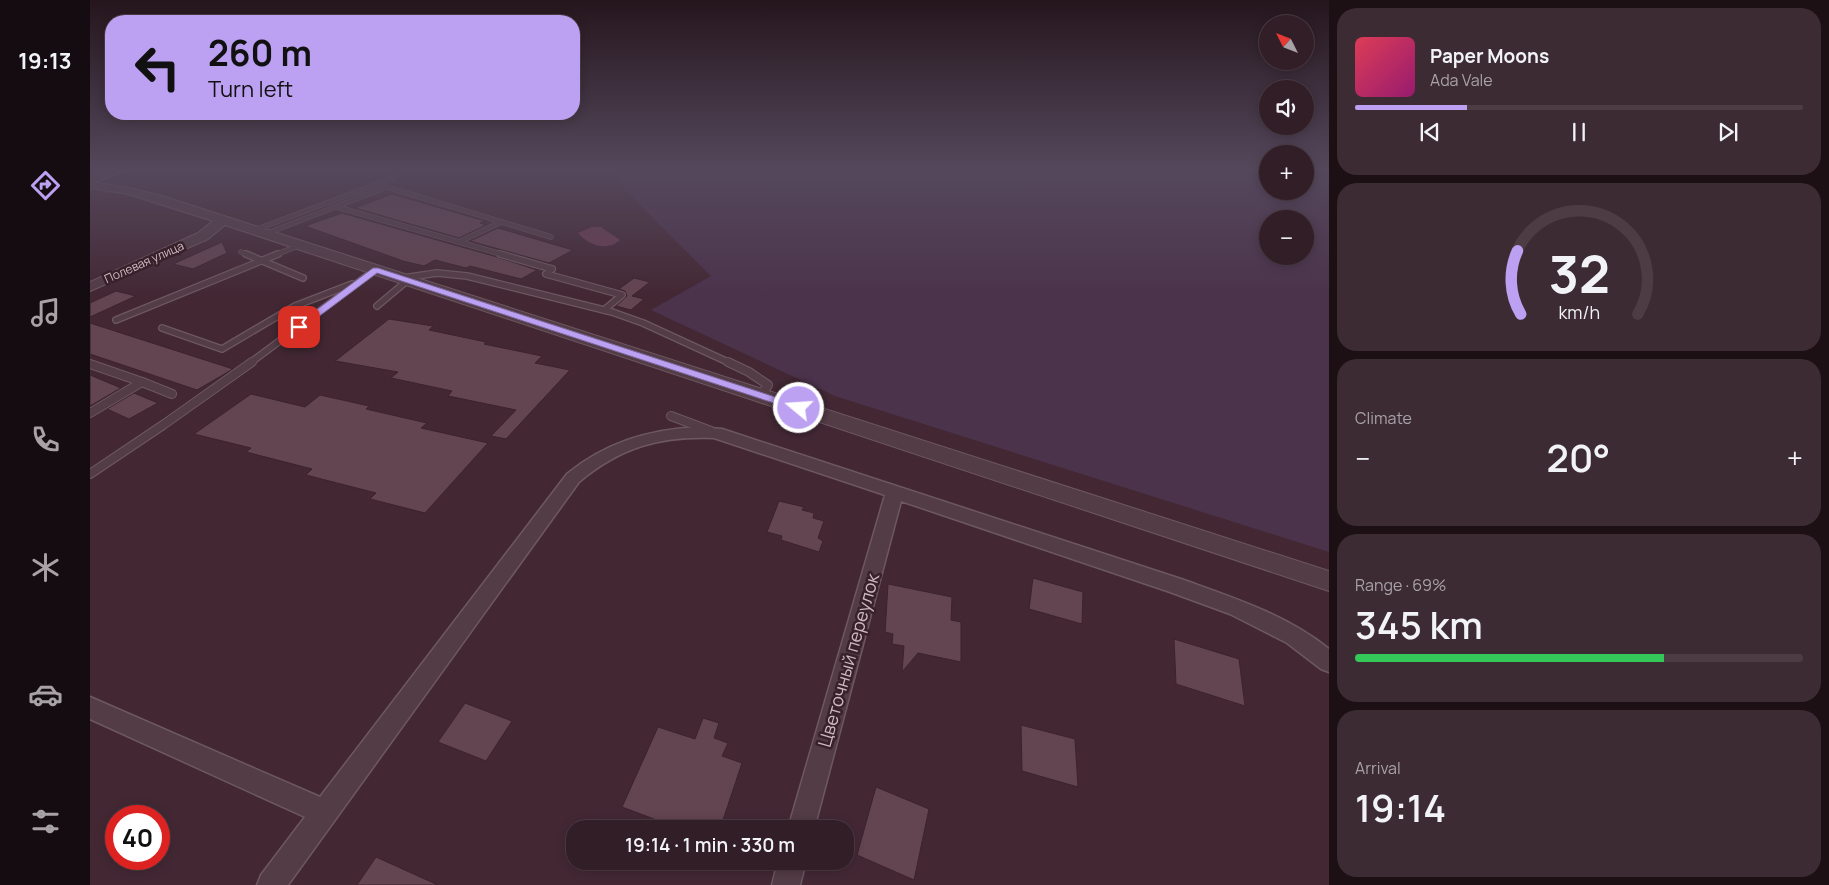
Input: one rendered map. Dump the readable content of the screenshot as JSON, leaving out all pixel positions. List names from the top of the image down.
{
  "streets": {
    "street": ["Полевая улица", "Цветочный переулок"]
  },
  "north": "top left",
  "page": {
    "tabs": "19:13",
    "map_buttons": ["+", "−"],
    "turn": ["260 m", "Turn left"],
    "song": ["Paper Moons", "Ada Vale"],
    "tile": [
      "Climate",
      ["Range · 69%", "345 km"],
      ["Arrival", "19:14"]
    ],
    "heat": ["−", "20°", "+"],
    "limit": "40",
    "trip": "19:14 · 1 min · 330 m",
    "gauge": ["32", "km/h"]
  }
}
